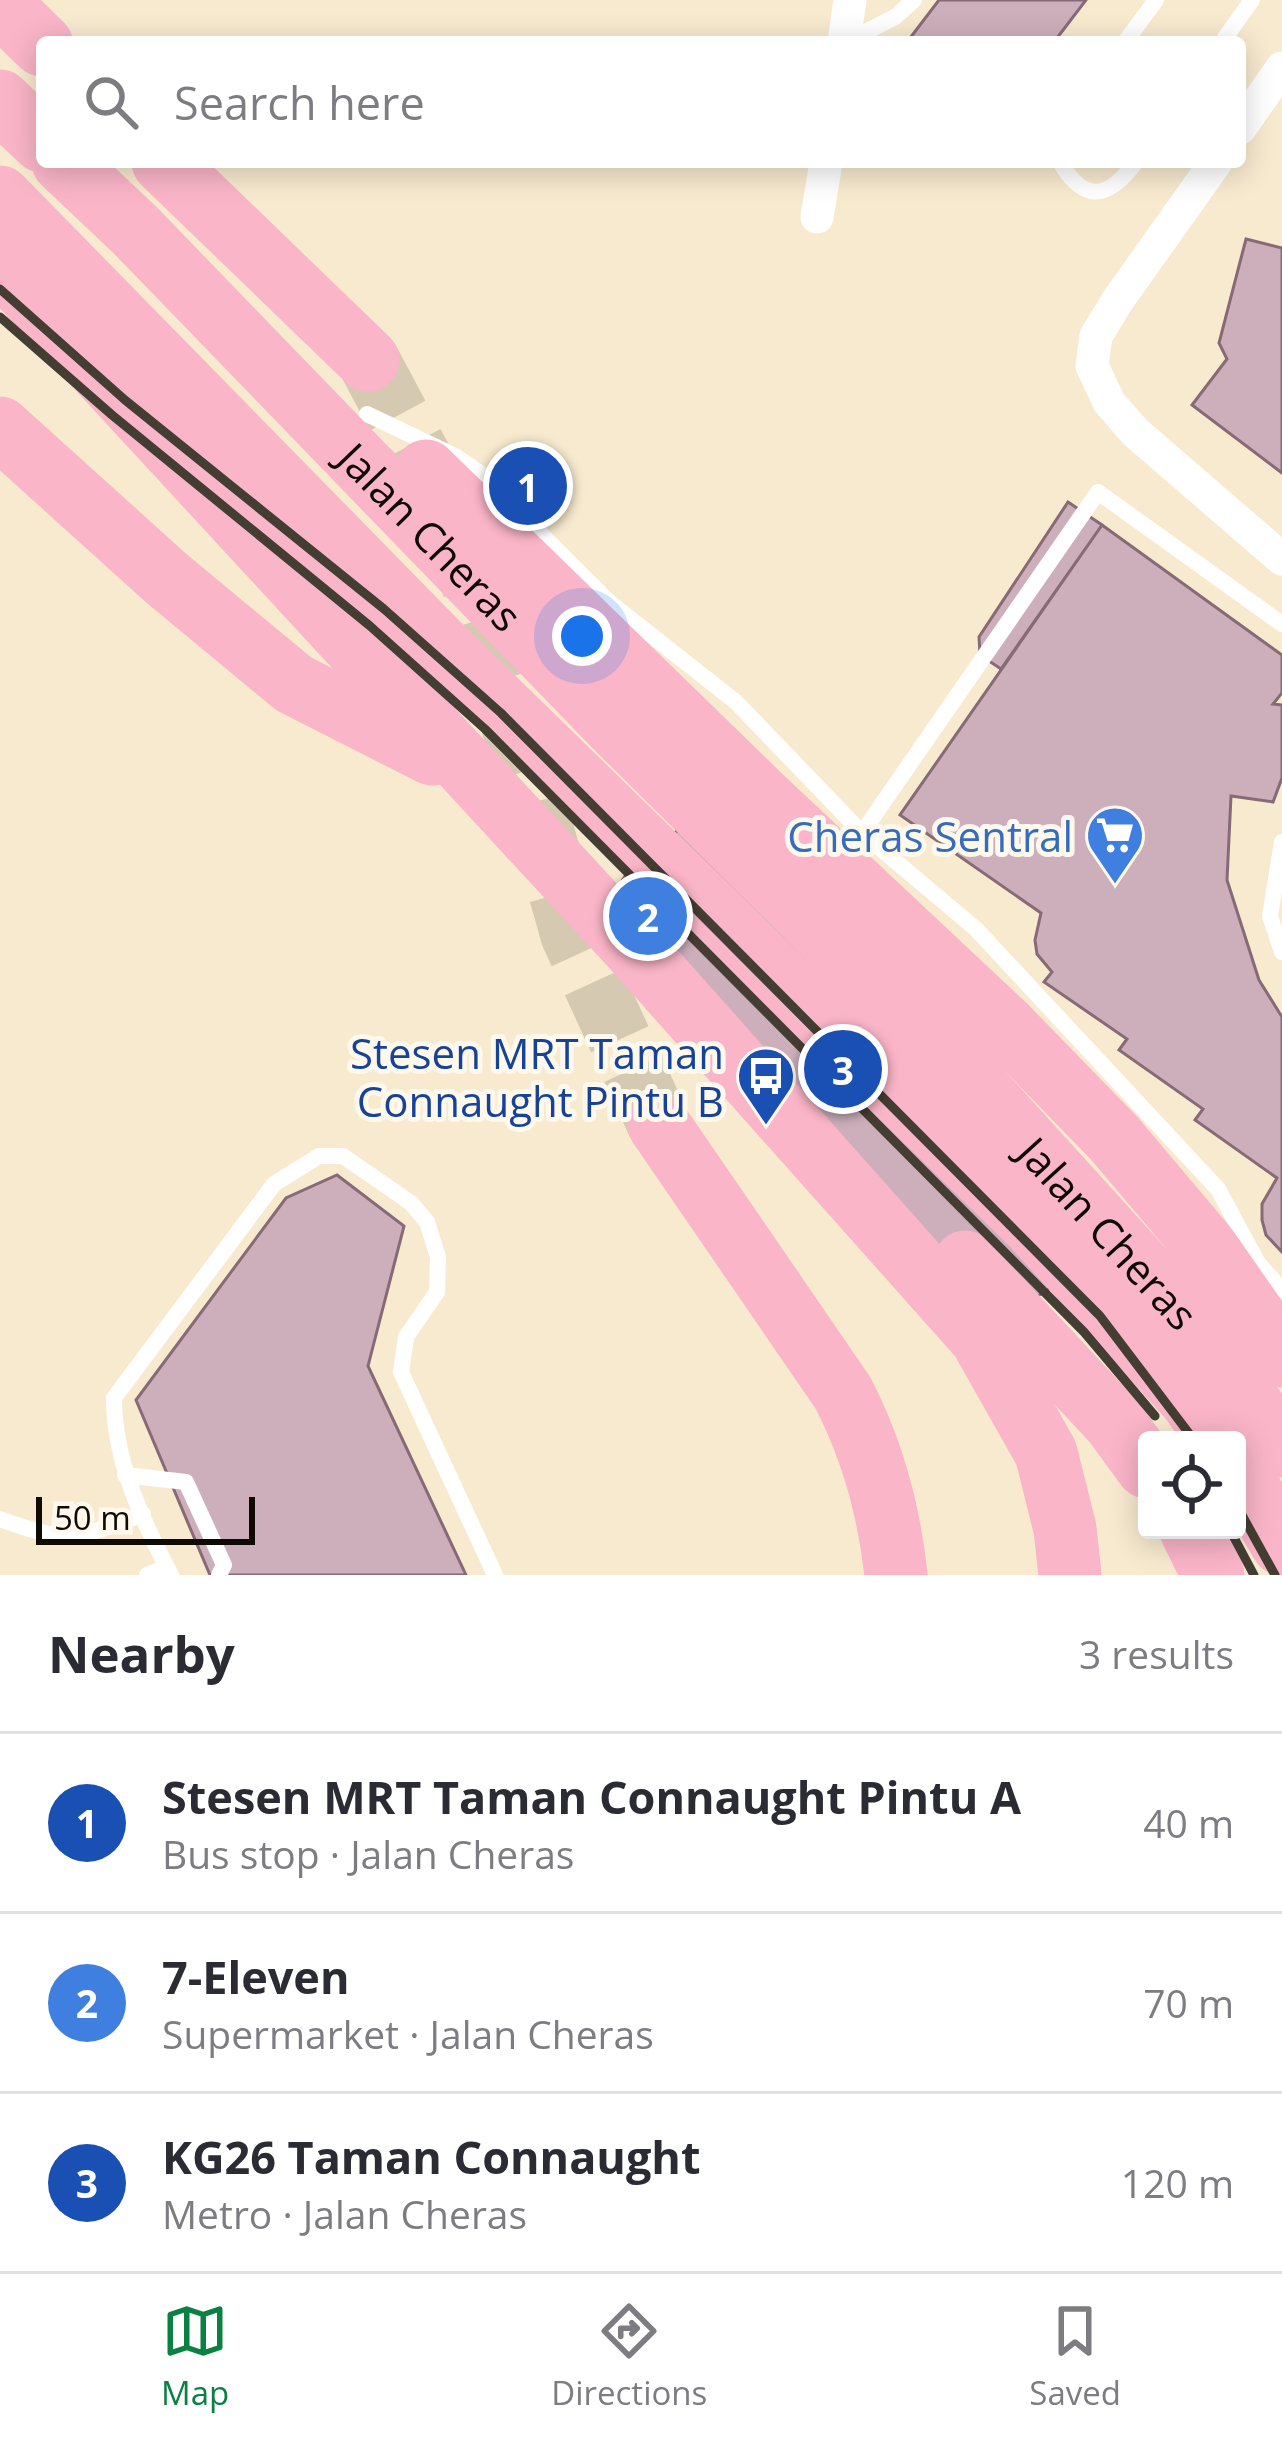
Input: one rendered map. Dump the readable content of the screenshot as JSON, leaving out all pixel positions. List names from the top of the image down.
{
  "streets": {
    "highway": ["Jalan Cheras"]
  },
  "places": {
    "supermarket": ["Cheras Sentral"],
    "bus stop": ["Stesen MRT Taman Connaught Pintu B"]
  },
  "scale_bar": "50 m",
  "page": {
    "search": "Search here",
    "pins": ["1", "2", "3"],
    "scale": "50 m",
    "heading": ["Nearby", "3 results"],
    "list": [
      {
        "mark": "1",
        "name": "Stesen MRT Taman Connaught Pintu A",
        "note": "Bus stop · Jalan Cheras",
        "value": "40 m"
      },
      {
        "mark": "2",
        "name": "7-Eleven",
        "note": "Supermarket · Jalan Cheras",
        "value": "70 m"
      },
      {
        "mark": "3",
        "name": "KG26 Taman Connaught",
        "note": "Metro · Jalan Cheras",
        "value": "120 m"
      }
    ],
    "nav": ["Map", "Directions", "Saved"]
  }
}
